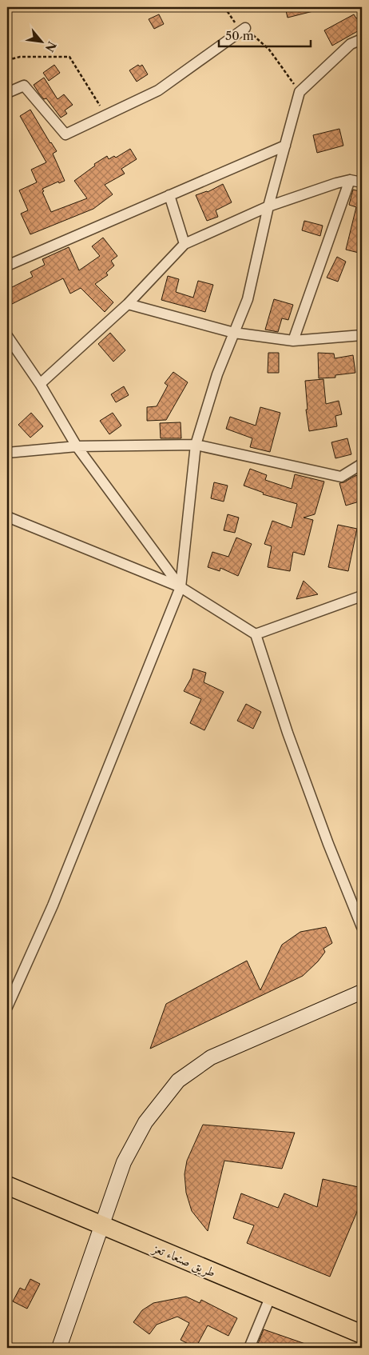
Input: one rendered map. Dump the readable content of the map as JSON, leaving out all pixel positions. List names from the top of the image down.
{
  "streets": {
    "highway": ["طريق صنعاء تعز"]
  },
  "scale_bar": "50 m",
  "north": "bottom right"
}
